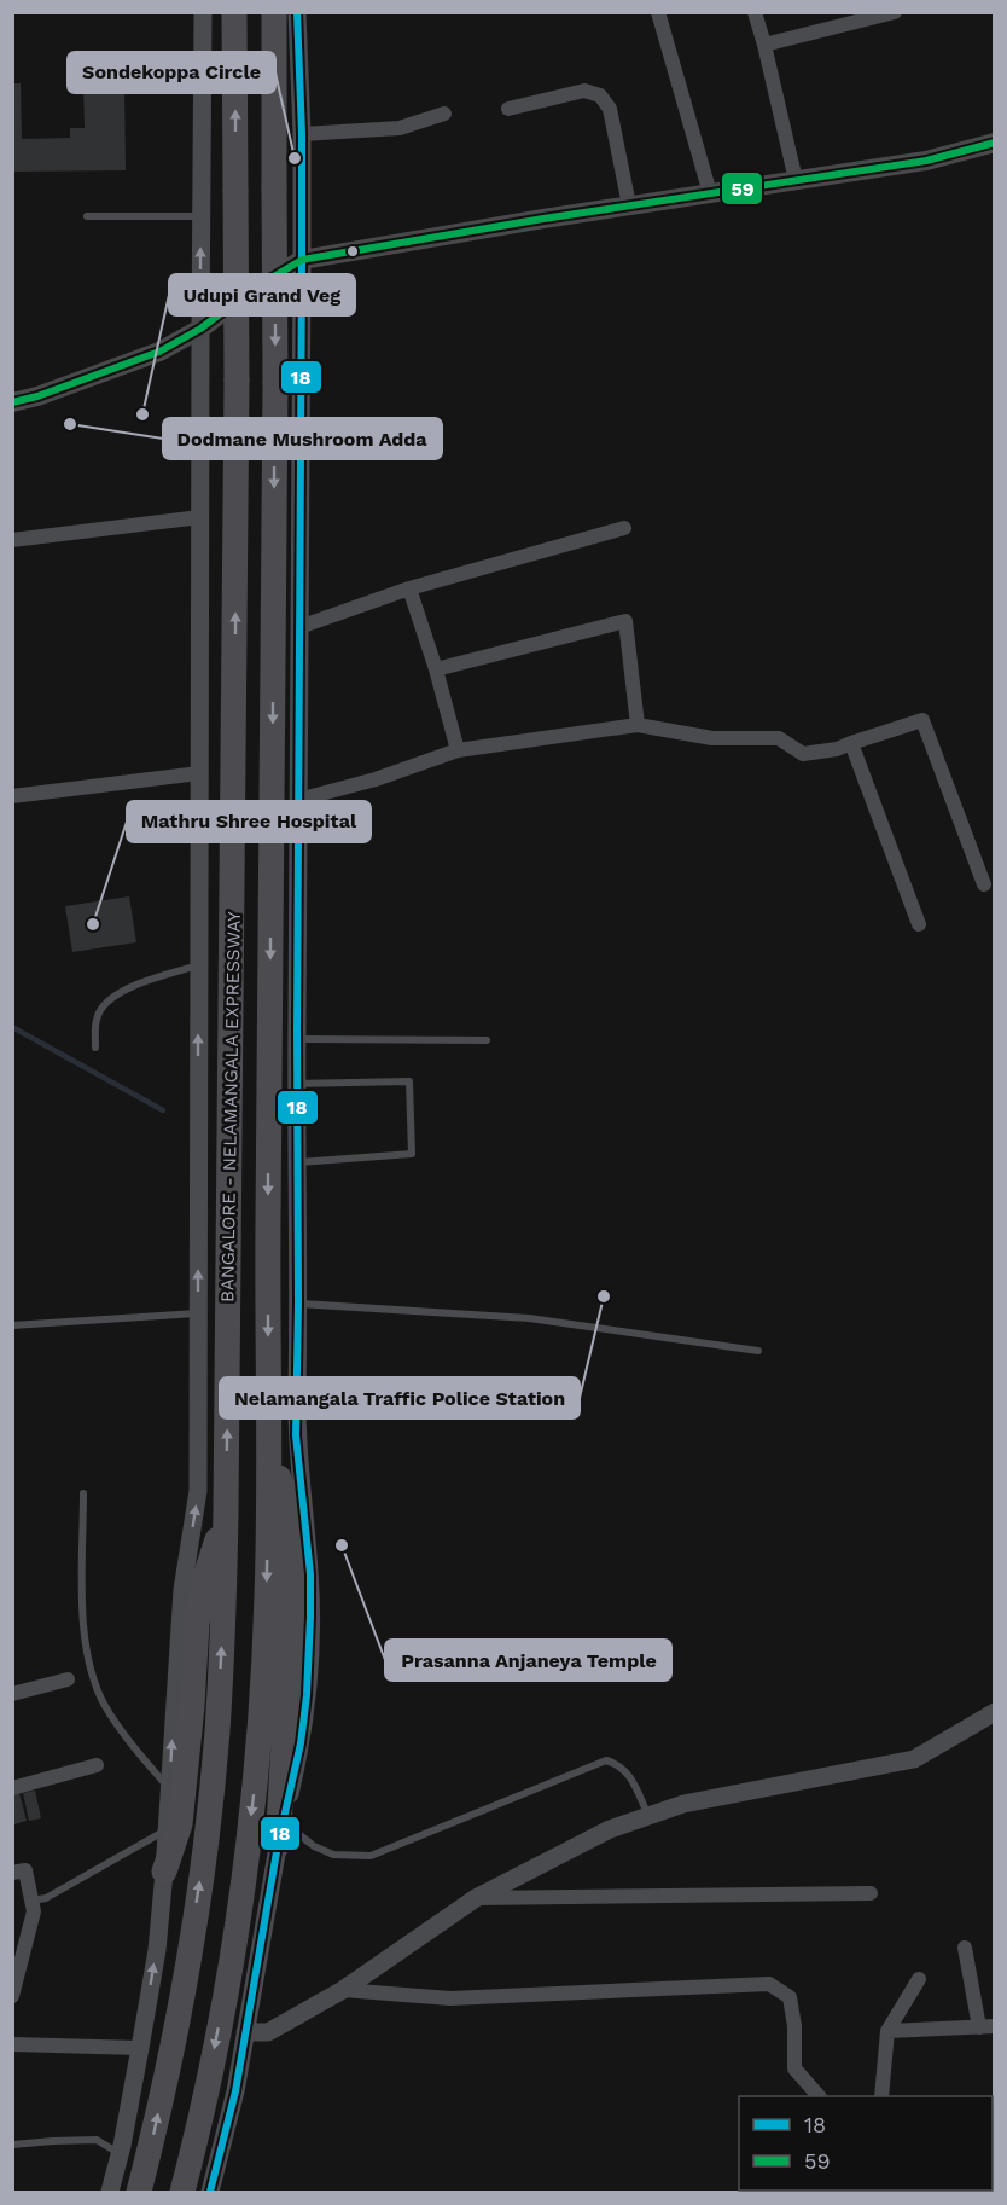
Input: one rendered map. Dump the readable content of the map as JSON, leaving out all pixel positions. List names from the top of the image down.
{
  "streets": {
    "highway": ["BANGALORE - NELAMANGALA EXPRESSWAY"]
  },
  "places": [
    "Sondekoppa Circle",
    "Udupi Grand Veg",
    "Dodmane Mushroom Adda",
    "Mathru Shree Hospital",
    "Nelamangala Traffic Police Station",
    "Prasanna Anjaneya Temple"
  ],
  "lines": ["transit line 18", "transit line 59"],
  "legend": ["18", "59"]
}
